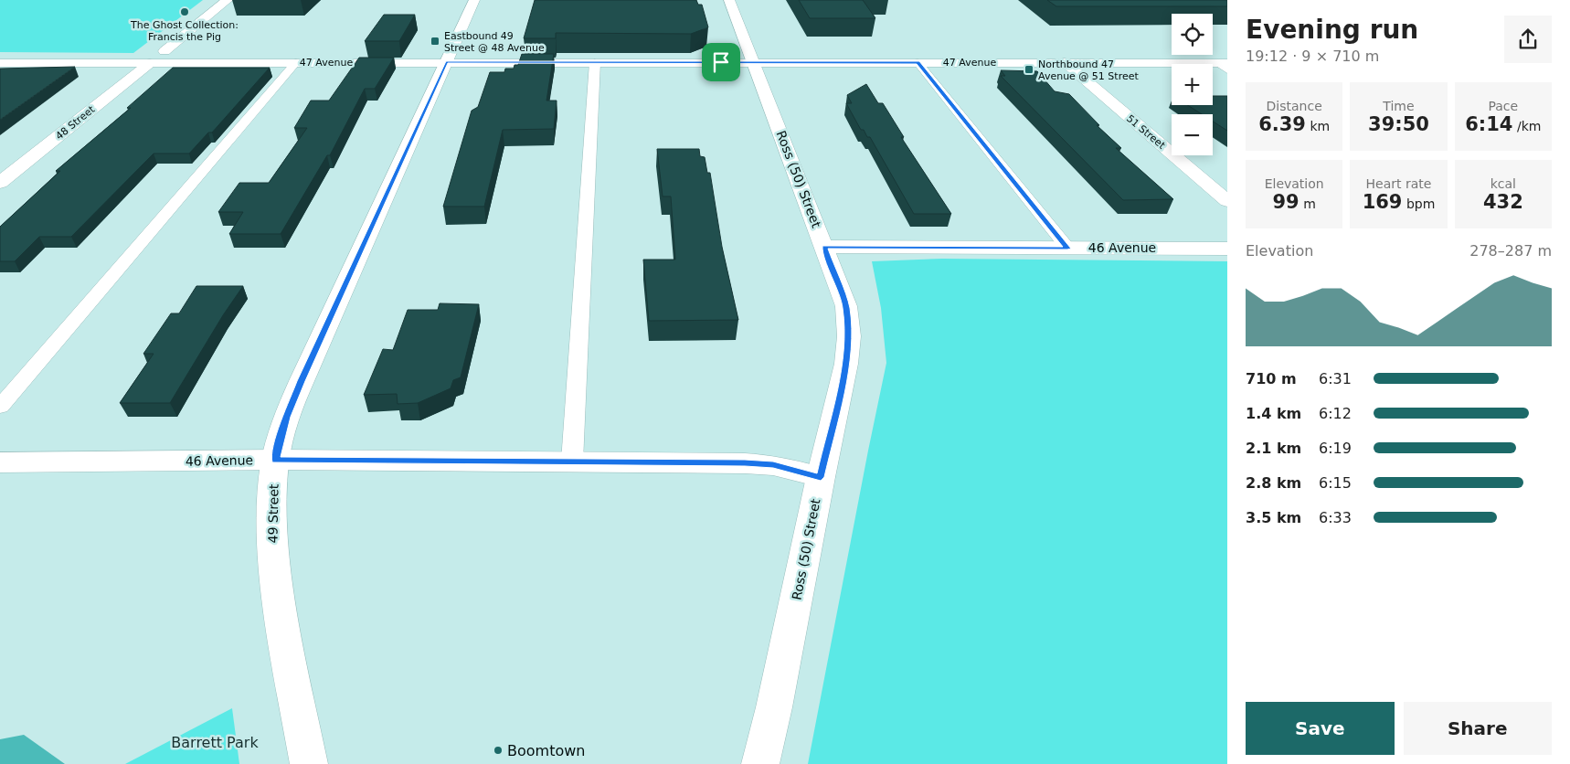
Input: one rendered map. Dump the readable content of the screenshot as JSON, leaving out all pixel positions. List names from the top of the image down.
{
  "streets": {
    "street": [
      "47 Avenue",
      "48 Street",
      "51 Street",
      "Ross (50) Street",
      "46 Avenue",
      "49 Street"
    ]
  },
  "crossings": [
    ["47 Avenue", "48 Street"],
    ["47 Avenue", "51 Street"],
    ["47 Avenue", "Ross (50) Street"],
    ["47 Avenue", "49 Street"],
    ["Ross (50) Street", "46 Avenue"],
    ["46 Avenue", "49 Street"]
  ],
  "parks": ["Barrett Park"],
  "places": {
    "other": ["The Ghost Collection: Francis the Pig", "Boomtown"],
    "transit": ["Eastbound 49 Street @ 48 Avenue", "Northbound 47 Avenue @ 51 Street"]
  },
  "page": {
    "heading": ["Evening run", "19:12 · 9 × 710 m"],
    "map_buttons": ["+", "−"],
    "stats": [
      ["Distance", "6.39 km"],
      ["Time", "39:50"],
      ["Pace", "6:14 /km"],
      ["Elevation", "99 m"],
      ["Heart rate", "169 bpm"],
      ["kcal", "432"]
    ],
    "chart": ["Elevation", "278–287 m"],
    "list": [
      {
        "name": "710 m",
        "note": "6:31"
      },
      {
        "name": "1.4 km",
        "note": "6:12"
      },
      {
        "name": "2.1 km",
        "note": "6:19"
      },
      {
        "name": "2.8 km",
        "note": "6:15"
      },
      {
        "name": "3.5 km",
        "note": "6:33"
      }
    ],
    "buttons": ["Save", "Share"]
  }
}
